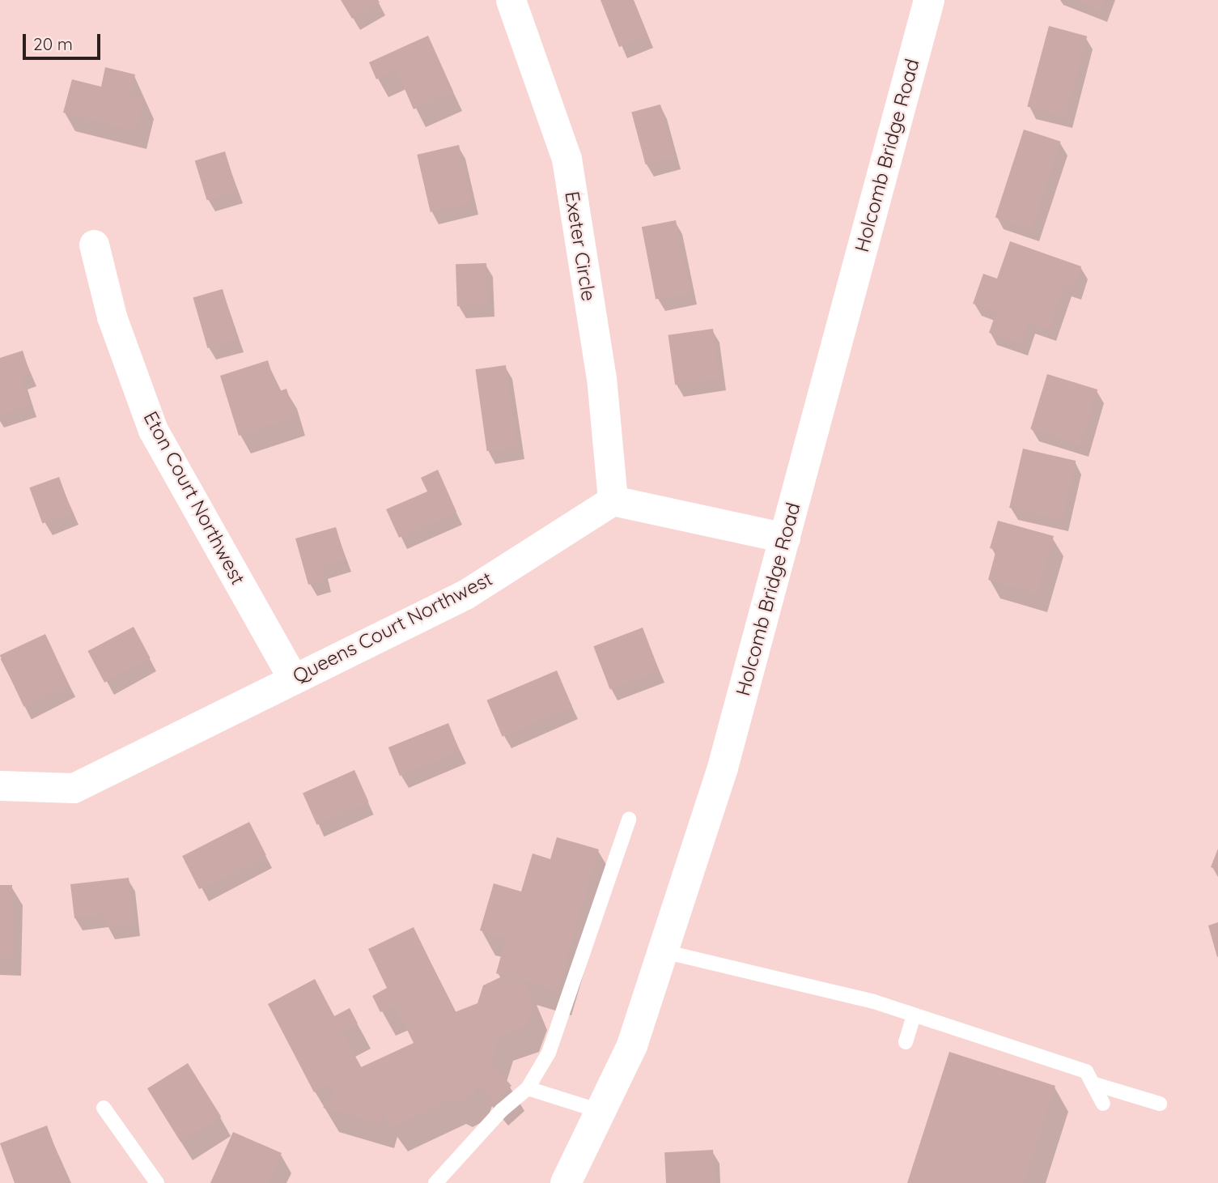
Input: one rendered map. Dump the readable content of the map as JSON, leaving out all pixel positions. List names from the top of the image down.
{
  "streets": {
    "street": [
      "Holcomb Bridge Road",
      "Exeter Circle",
      "Eton Court Northwest",
      "Queens Court Northwest"
    ]
  },
  "crossings": [
    ["Exeter Circle", "Queens Court Northwest"],
    ["Eton Court Northwest", "Queens Court Northwest"]
  ],
  "scale_bar": "20 m"
}
